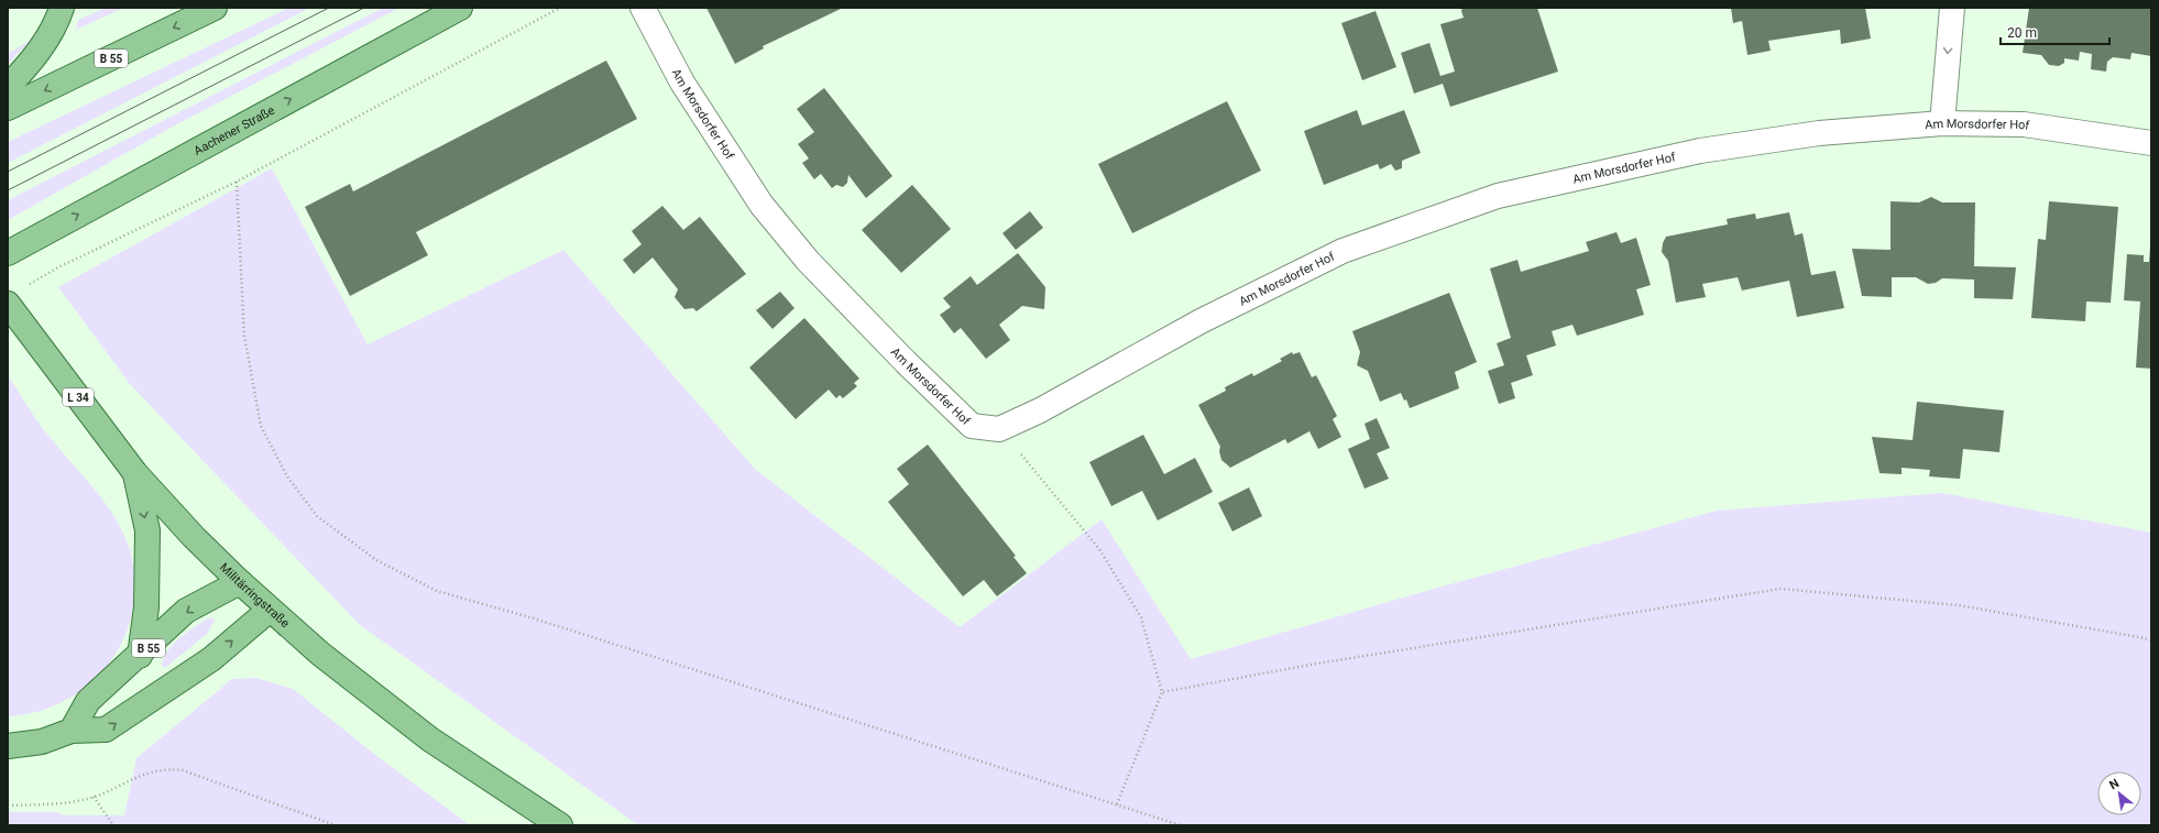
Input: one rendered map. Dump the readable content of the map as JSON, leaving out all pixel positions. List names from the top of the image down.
{
  "streets": {
    "main road": [
      "B 55",
      "Aachener Straße",
      "L 34",
      "Militärringstraße"
    ],
    "street": ["Am Morsdorfer Hof"]
  },
  "crossings": [
    ["B 55", "Militärringstraße"]
  ],
  "scale_bar": "20 m",
  "north": "top left"
}
